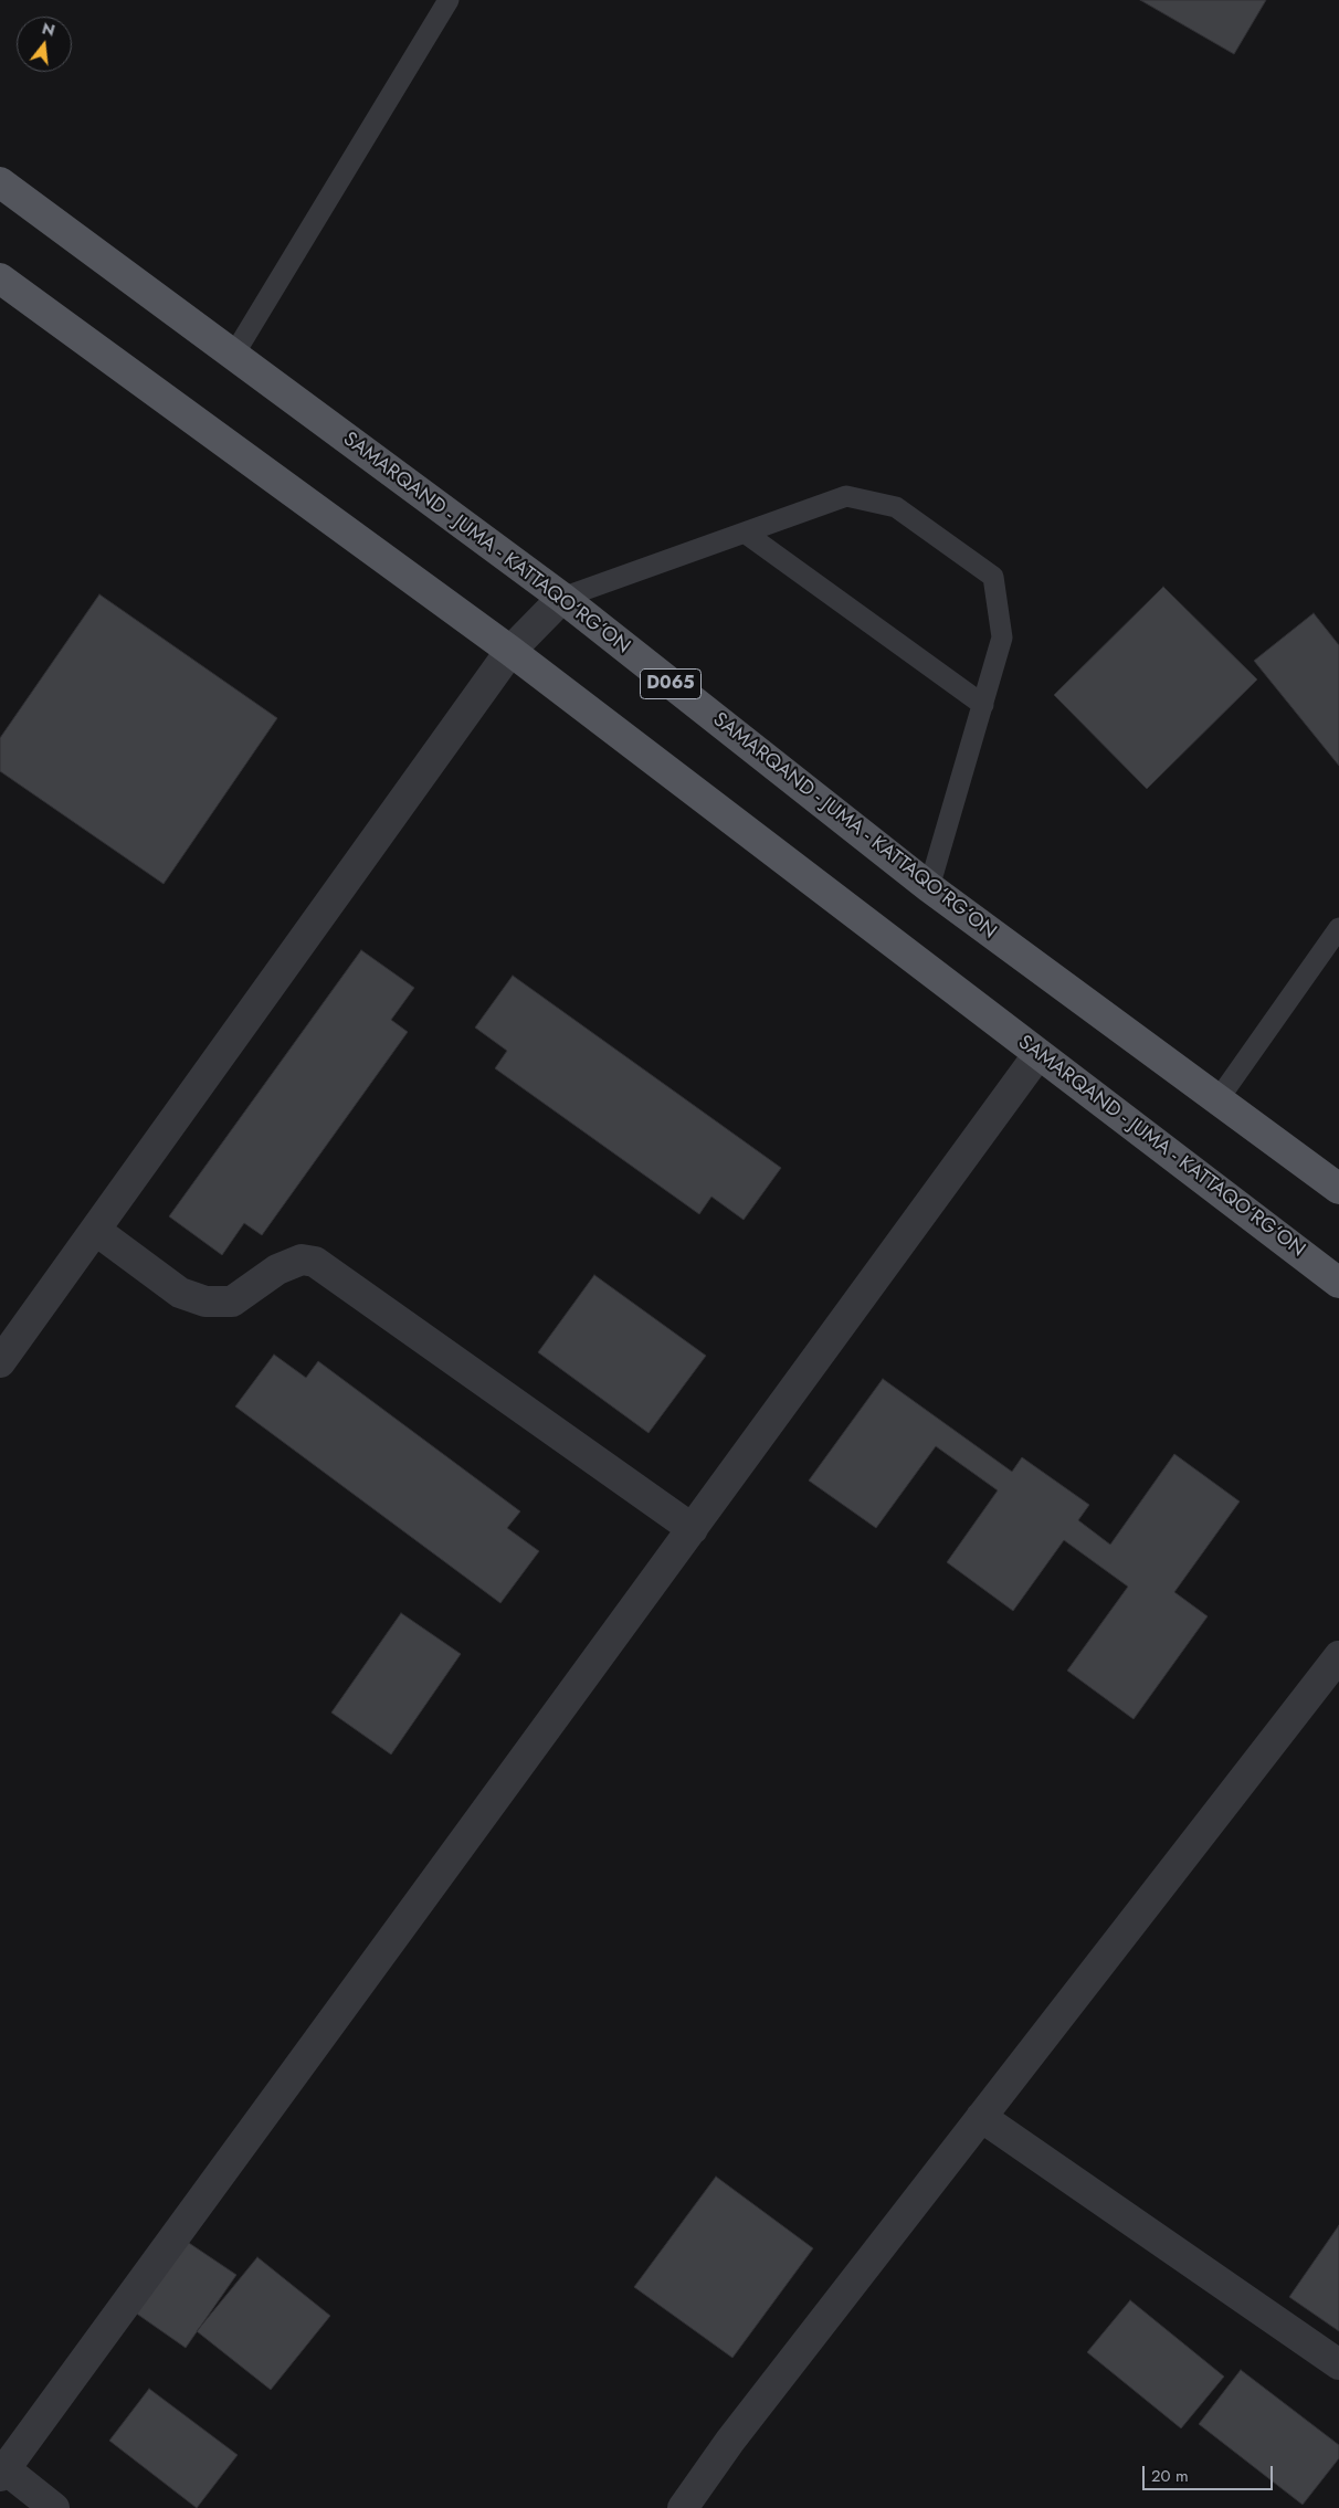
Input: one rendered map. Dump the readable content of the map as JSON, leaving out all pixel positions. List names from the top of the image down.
{
  "streets": {
    "main road": ["SAMARQAND - JUMA - KATTAQO‘RG‘ON", "D065"]
  },
  "scale_bar": "20 m",
  "north": "top"
}
